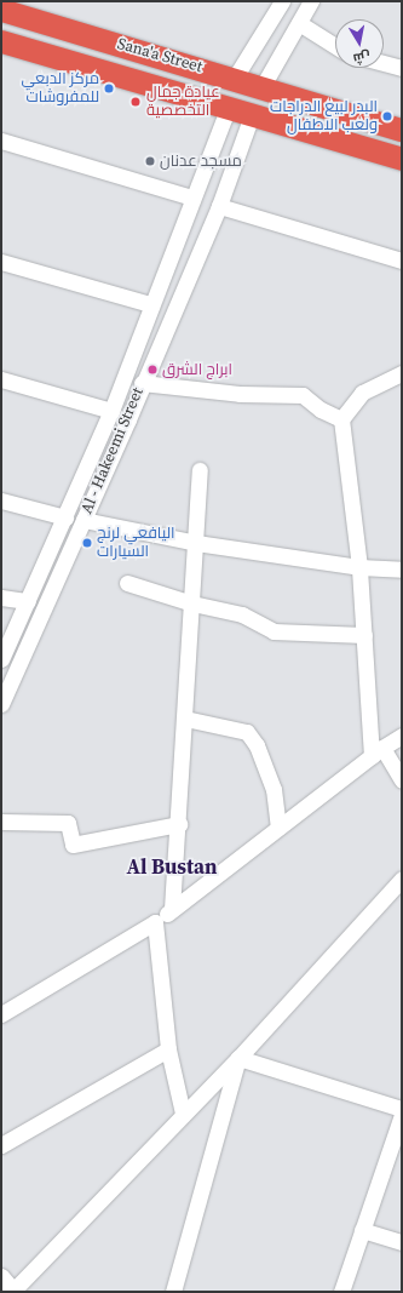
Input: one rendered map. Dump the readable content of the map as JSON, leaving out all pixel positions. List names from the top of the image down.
{
  "streets": {
    "highway": ["Sana'a Street"],
    "street": ["Al - Hakeemi Street"]
  },
  "crossings": [
    ["Sana'a Street", "Al - Hakeemi Street"]
  ],
  "districts": ["Al Bustan"],
  "places": [
    "مركز الدبعي للمفروشات",
    "عيادة جمال التخصصية",
    "البدر لبيع الدراجات ولعب الاطفال",
    "مسجد عدنان",
    "ابراج الشرق",
    "اليافعي لرنج السيارات"
  ],
  "north": "bottom"
}
